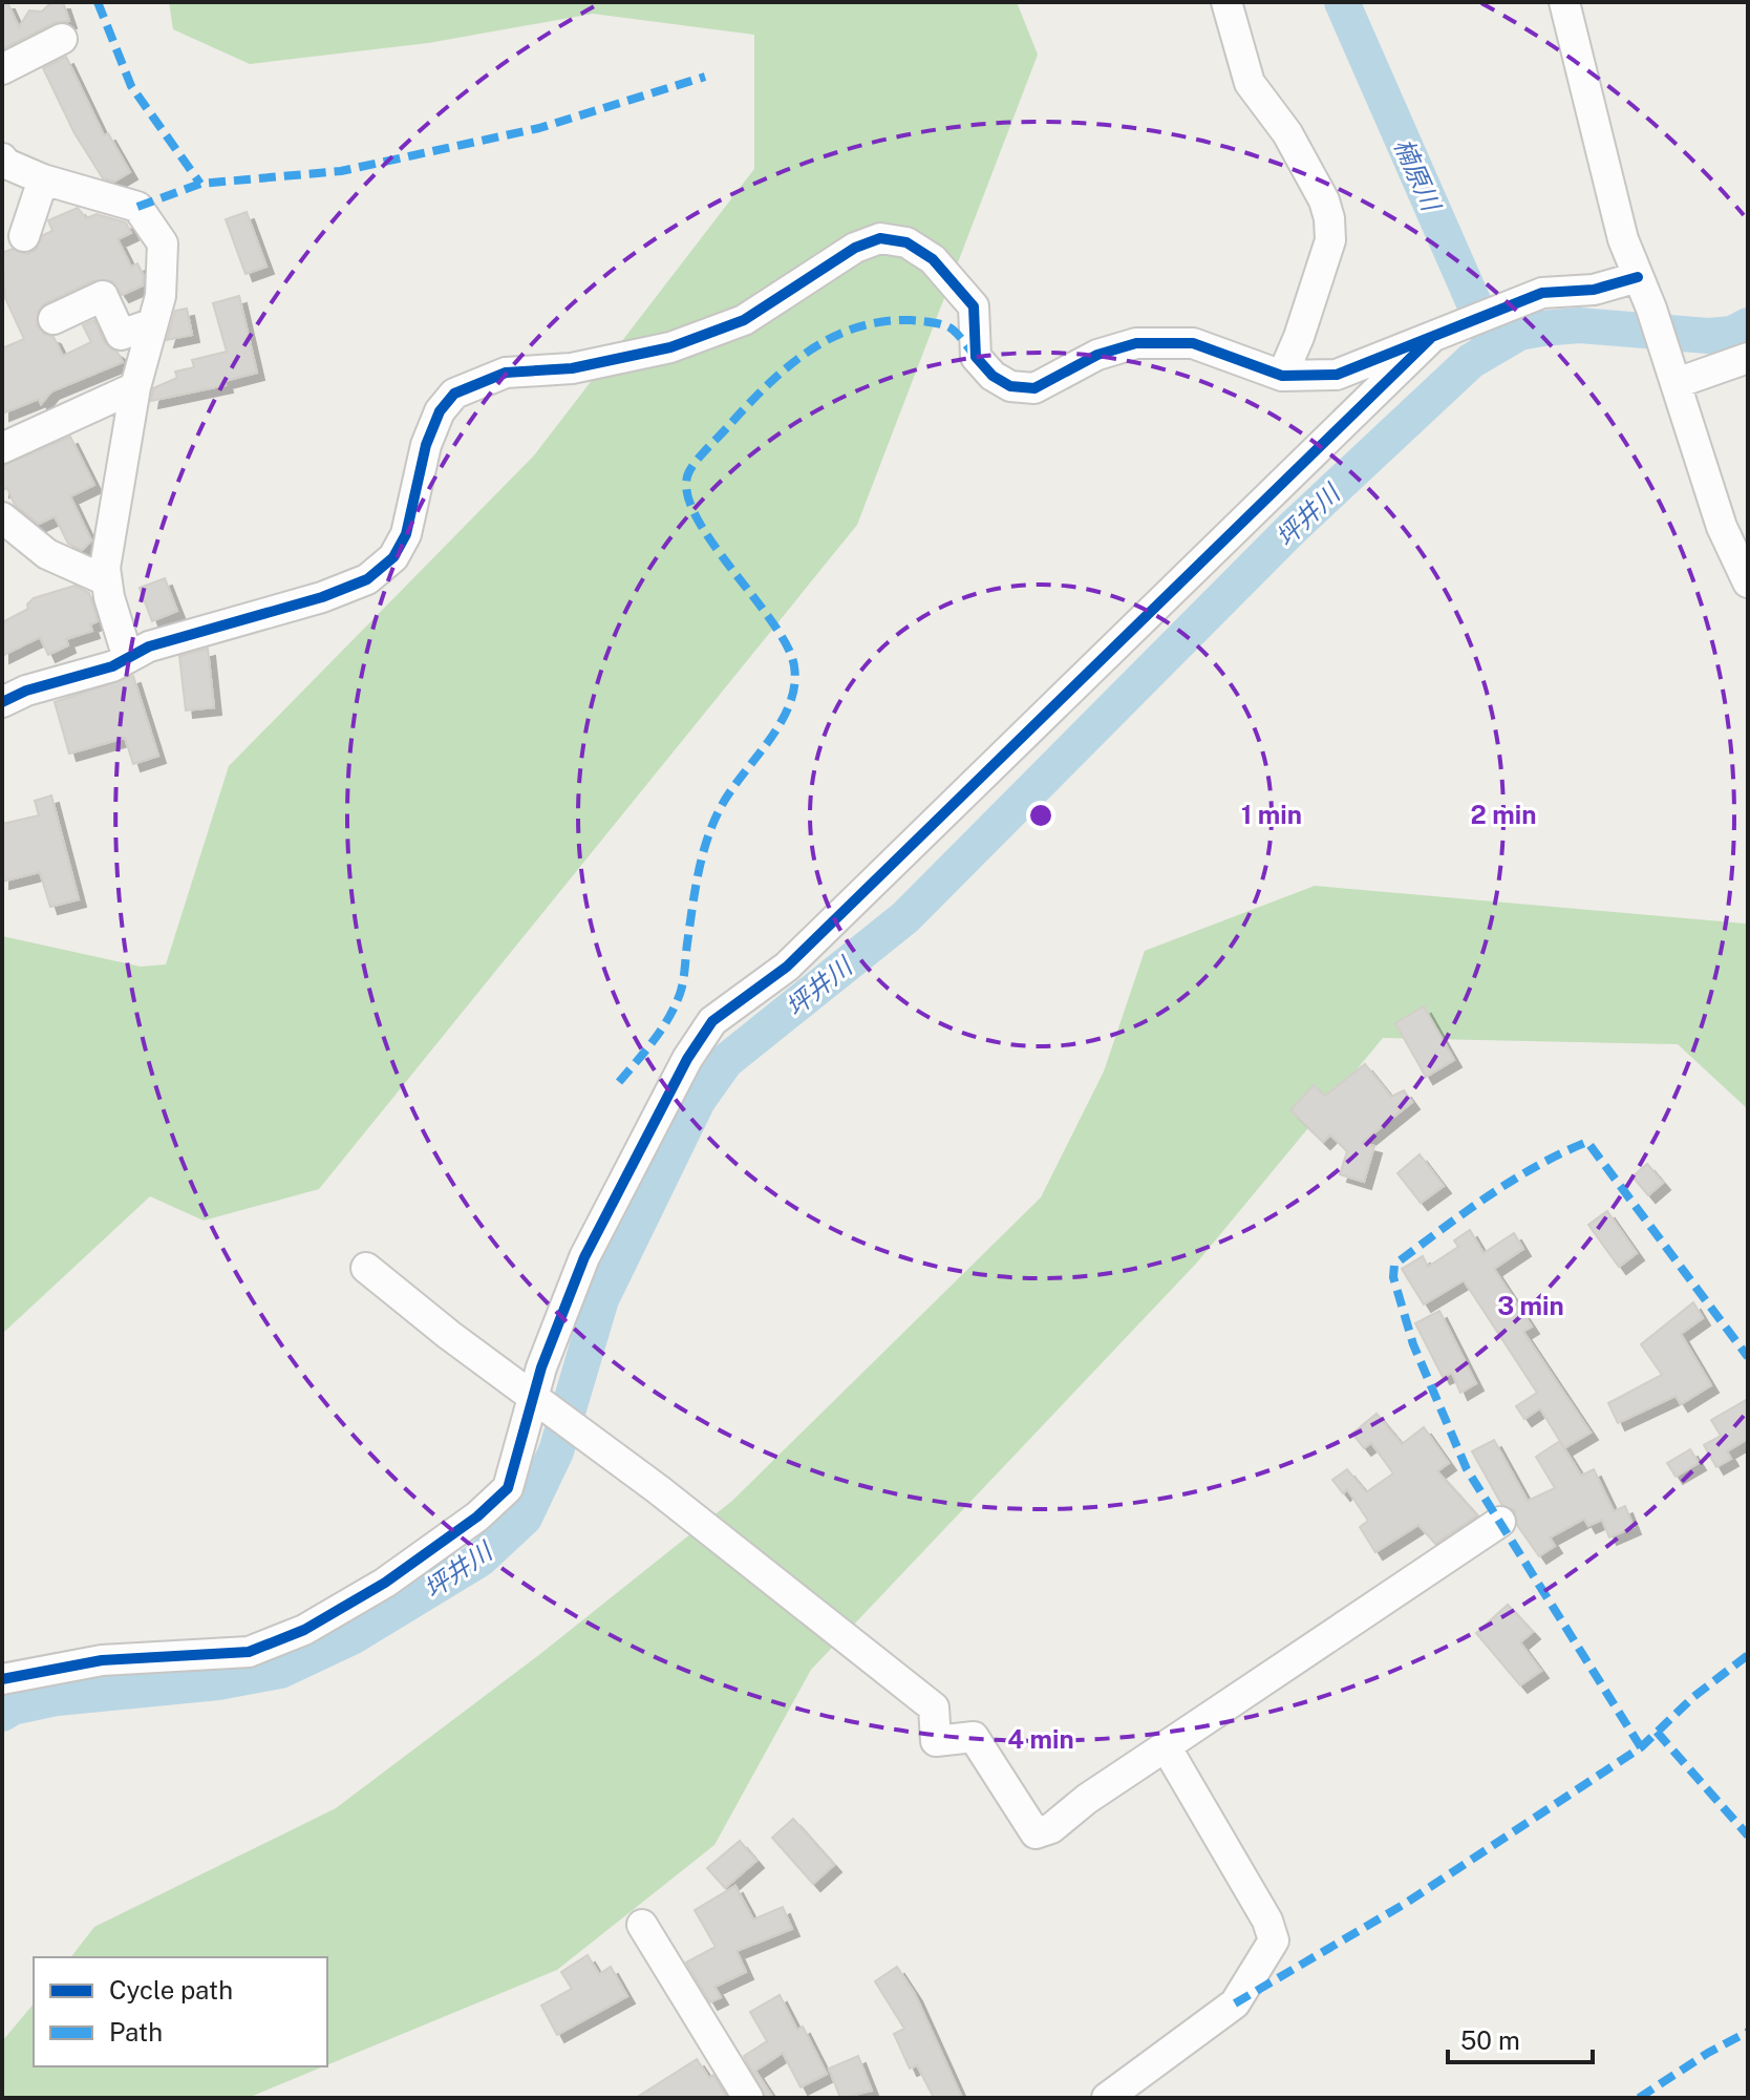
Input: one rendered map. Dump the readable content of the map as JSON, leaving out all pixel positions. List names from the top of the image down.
{
  "water": ["楠原川", "坪井川"],
  "legend": ["Cycle path", "Path"],
  "scale_bar": "50 m",
  "rings": [
    "1 min",
    "2 min",
    "3 min",
    "4 min"
  ]
}
